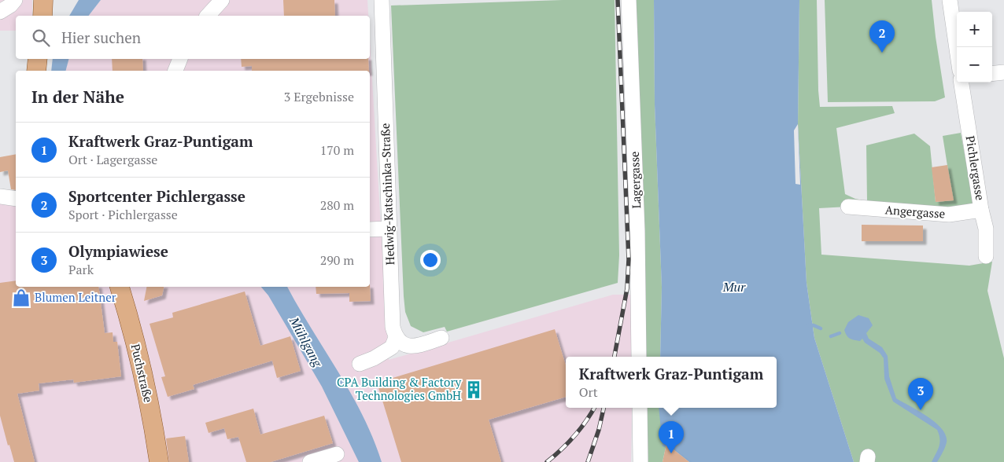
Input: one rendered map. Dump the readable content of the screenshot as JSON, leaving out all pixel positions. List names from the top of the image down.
{
  "streets": {
    "main road": ["Puchstraße"],
    "street": [
      "Pichlergasse",
      "Lagergasse",
      "Hedwig-Katschinka-Straße",
      "Angergasse"
    ]
  },
  "crossings": [
    ["Pichlergasse", "Angergasse"]
  ],
  "water": ["Mur", "Mühlgang"],
  "places": {
    "shop": ["Blumen Leitner"],
    "building": ["CPA Building & Factory Technologies GmbH"]
  },
  "page": {
    "map_buttons": ["+", "−"],
    "search": "Hier suchen",
    "pins": ["2", "3", "1"],
    "heading": ["In der Nähe", "3 Ergebnisse"],
    "list": [
      {
        "mark": "1",
        "name": "Kraftwerk Graz-Puntigam",
        "note": "Ort · Lagergasse",
        "value": "170 m"
      },
      {
        "mark": "2",
        "name": "Sportcenter Pichlergasse",
        "note": "Sport · Pichlergasse",
        "value": "280 m"
      },
      {
        "mark": "3",
        "name": "Olympiawiese",
        "note": "Park",
        "value": "290 m"
      }
    ],
    "popup": ["Kraftwerk Graz-Puntigam", "Ort"]
  }
}
